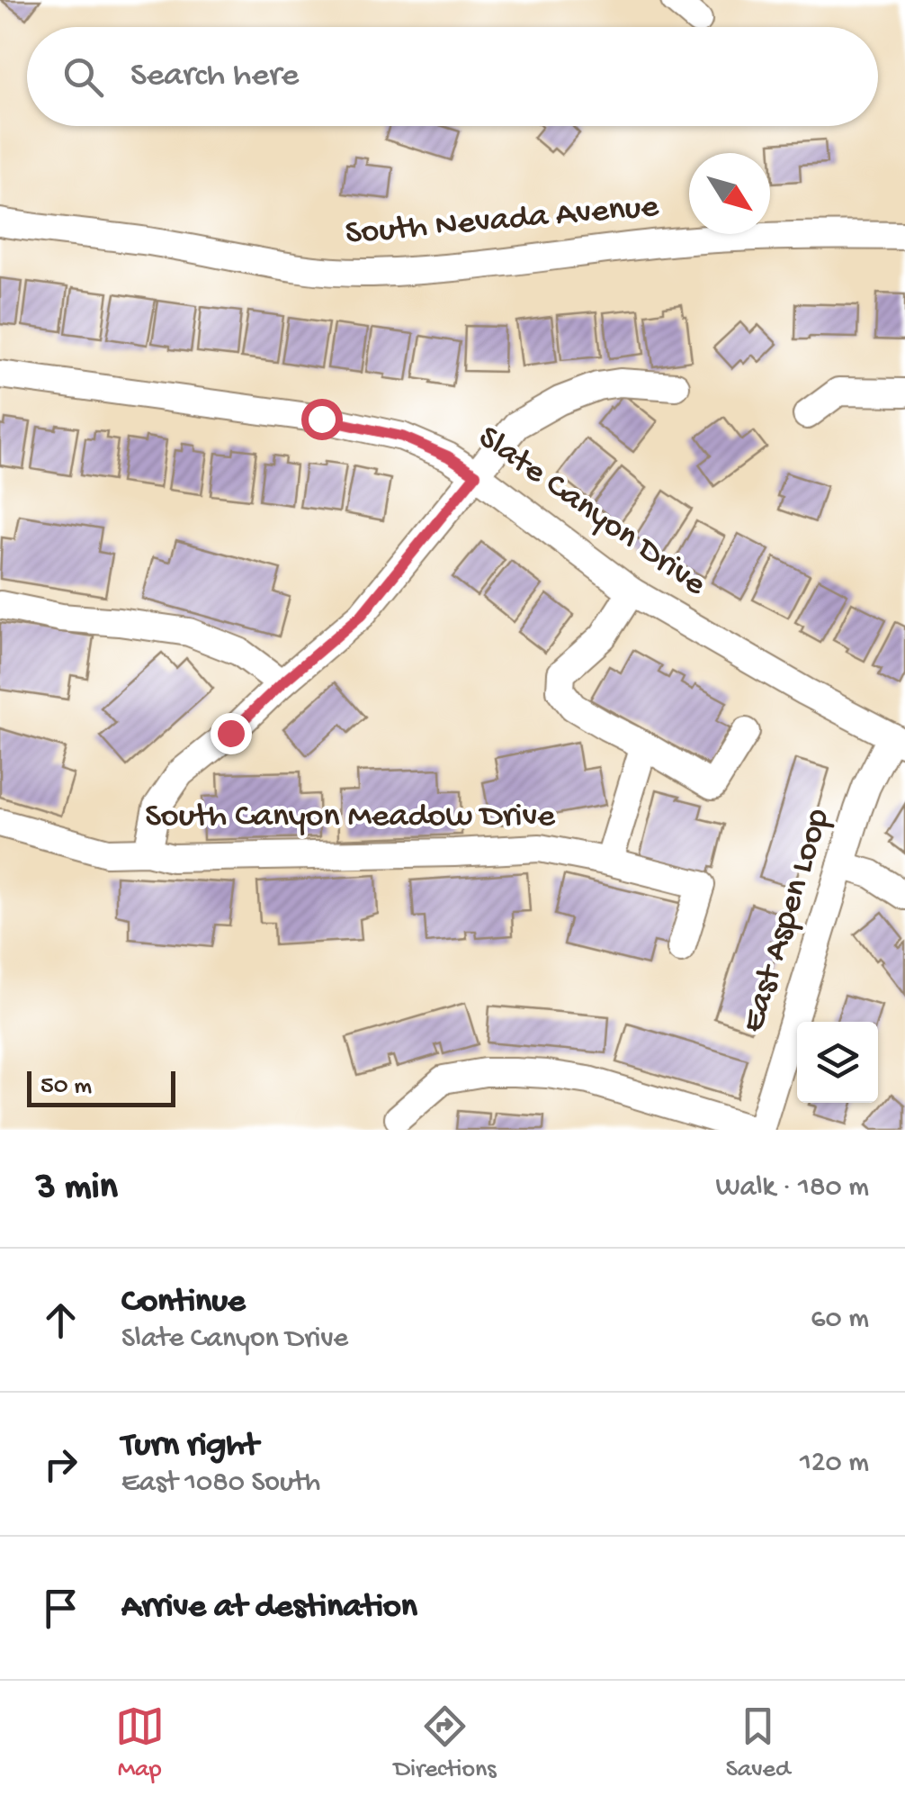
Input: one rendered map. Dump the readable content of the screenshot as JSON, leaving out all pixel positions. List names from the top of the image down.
{
  "streets": {
    "street": [
      "South Nevada Avenue",
      "Slate Canyon Drive",
      "South Canyon Meadow Drive",
      "East Aspen Loop"
    ]
  },
  "crossings": [
    ["Slate Canyon Drive", "East Aspen Loop"]
  ],
  "scale_bar": "50 m",
  "north": "bottom right",
  "page": {
    "search": "Search here",
    "scale": "50 m",
    "heading": ["3 min", "Walk · 180 m"],
    "list": [
      ["Continue", "Slate Canyon Drive", "60 m"],
      ["Turn right", "East 1080 South", "120 m"],
      "Arrive at destination"
    ],
    "nav": ["Map", "Directions", "Saved"]
  }
}
